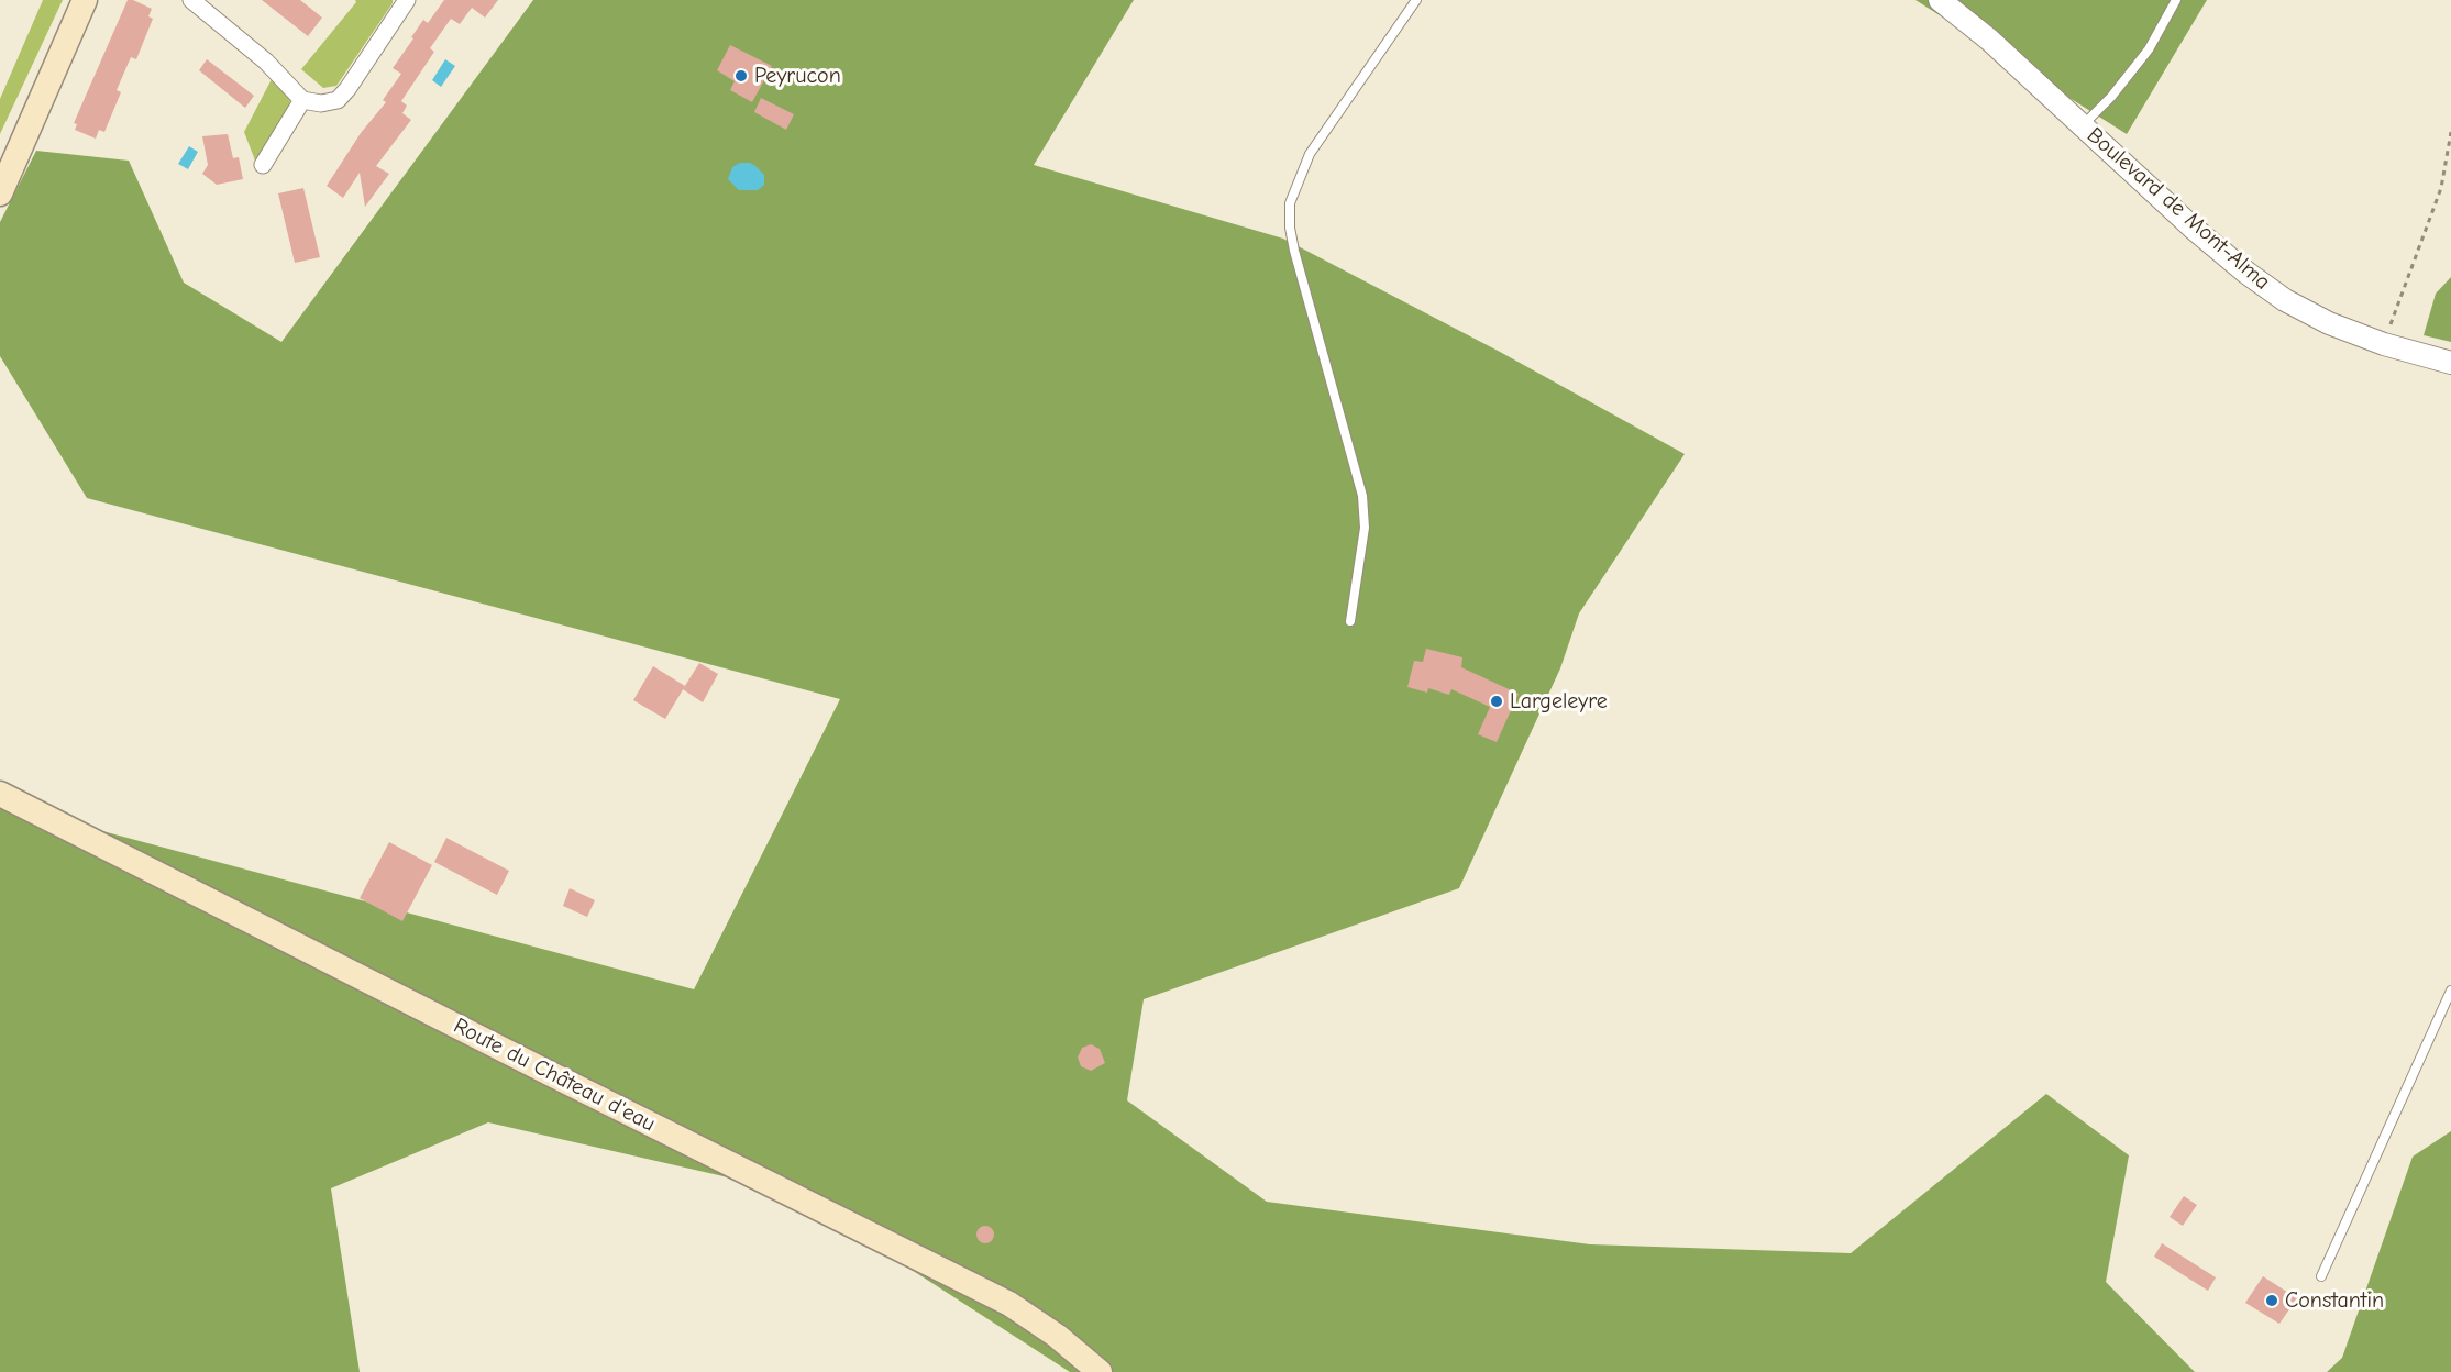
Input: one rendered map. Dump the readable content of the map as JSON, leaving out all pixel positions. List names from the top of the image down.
{
  "streets": {
    "main road": ["Route du Château d'eau"],
    "street": ["Boulevard de Mont-Alma"]
  },
  "places": ["Peyrucon", "Largeleyre", "Constantin"]
}
